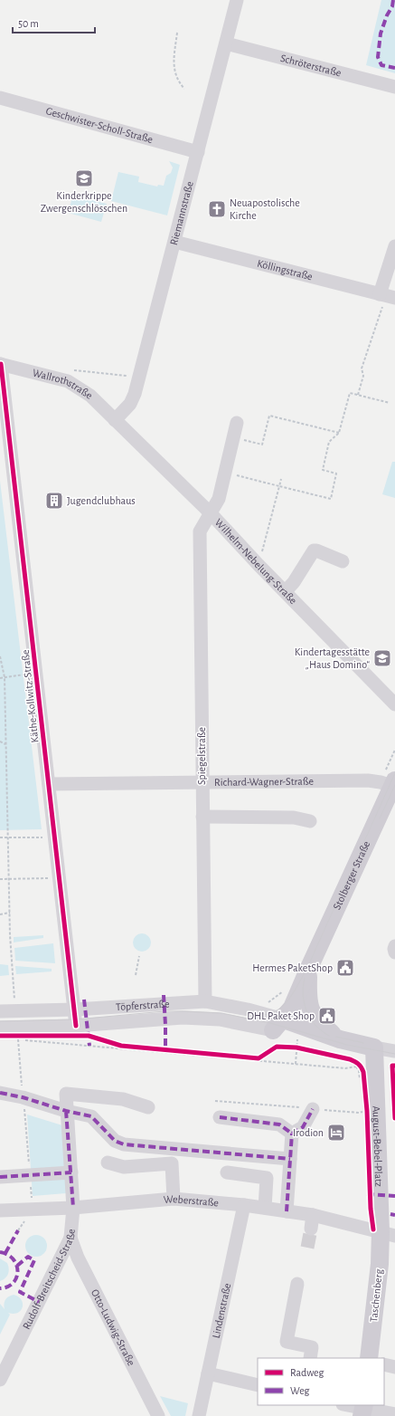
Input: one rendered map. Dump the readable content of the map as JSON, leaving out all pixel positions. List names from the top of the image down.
{
  "streets": {
    "main road": ["Stolberger Straße", "August-Bebel-Platz", "Taschenberg"],
    "street": [
      "Schröterstraße",
      "Geschwister-Scholl-Straße",
      "Riemannstraße",
      "Köllingstraße",
      "Wallrothstraße",
      "Wilhelm-Nebelung-Straße",
      "Käthe-Kollwitz-Straße",
      "Spiegelstraße",
      "Richard-Wagner-Straße",
      "Töpferstraße",
      "Weberstraße",
      "Rudolf-Breitscheid-Straße",
      "Lindenstraße",
      "Otto-Ludwig-Straße"
    ]
  },
  "crossings": [
    ["Schröterstraße", "Riemannstraße"],
    ["Geschwister-Scholl-Straße", "Riemannstraße"],
    ["Riemannstraße", "Köllingstraße"],
    ["Riemannstraße", "Wallrothstraße"],
    ["Riemannstraße", "Wilhelm-Nebelung-Straße"],
    ["Wallrothstraße", "Wilhelm-Nebelung-Straße"],
    ["Wallrothstraße", "Käthe-Kollwitz-Straße"],
    ["Wilhelm-Nebelung-Straße", "Spiegelstraße"],
    ["Käthe-Kollwitz-Straße", "Richard-Wagner-Straße"],
    ["Käthe-Kollwitz-Straße", "Töpferstraße"],
    ["Spiegelstraße", "Richard-Wagner-Straße"],
    ["Spiegelstraße", "Töpferstraße"],
    ["Richard-Wagner-Straße", "Stolberger Straße"],
    ["Stolberger Straße", "Töpferstraße"],
    ["August-Bebel-Platz", "Weberstraße"],
    ["August-Bebel-Platz", "Taschenberg"],
    ["Weberstraße", "Rudolf-Breitscheid-Straße"],
    ["Weberstraße", "Taschenberg"],
    ["Weberstraße", "Lindenstraße"],
    ["Rudolf-Breitscheid-Straße", "Otto-Ludwig-Straße"]
  ],
  "places": {
    "school or university": ["Kinderkrippe Zwergenschlösschen", "Kindertagesstätte „Haus Domino“"],
    "church": ["Neuapostolische Kirche"],
    "building": ["Jugendclubhaus"],
    "public building": ["Hermes PaketShop", "DHL Paket Shop"],
    "hotel": ["Irodion"]
  },
  "legend": ["Radweg", "Weg"],
  "scale_bar": "50 m"
}
